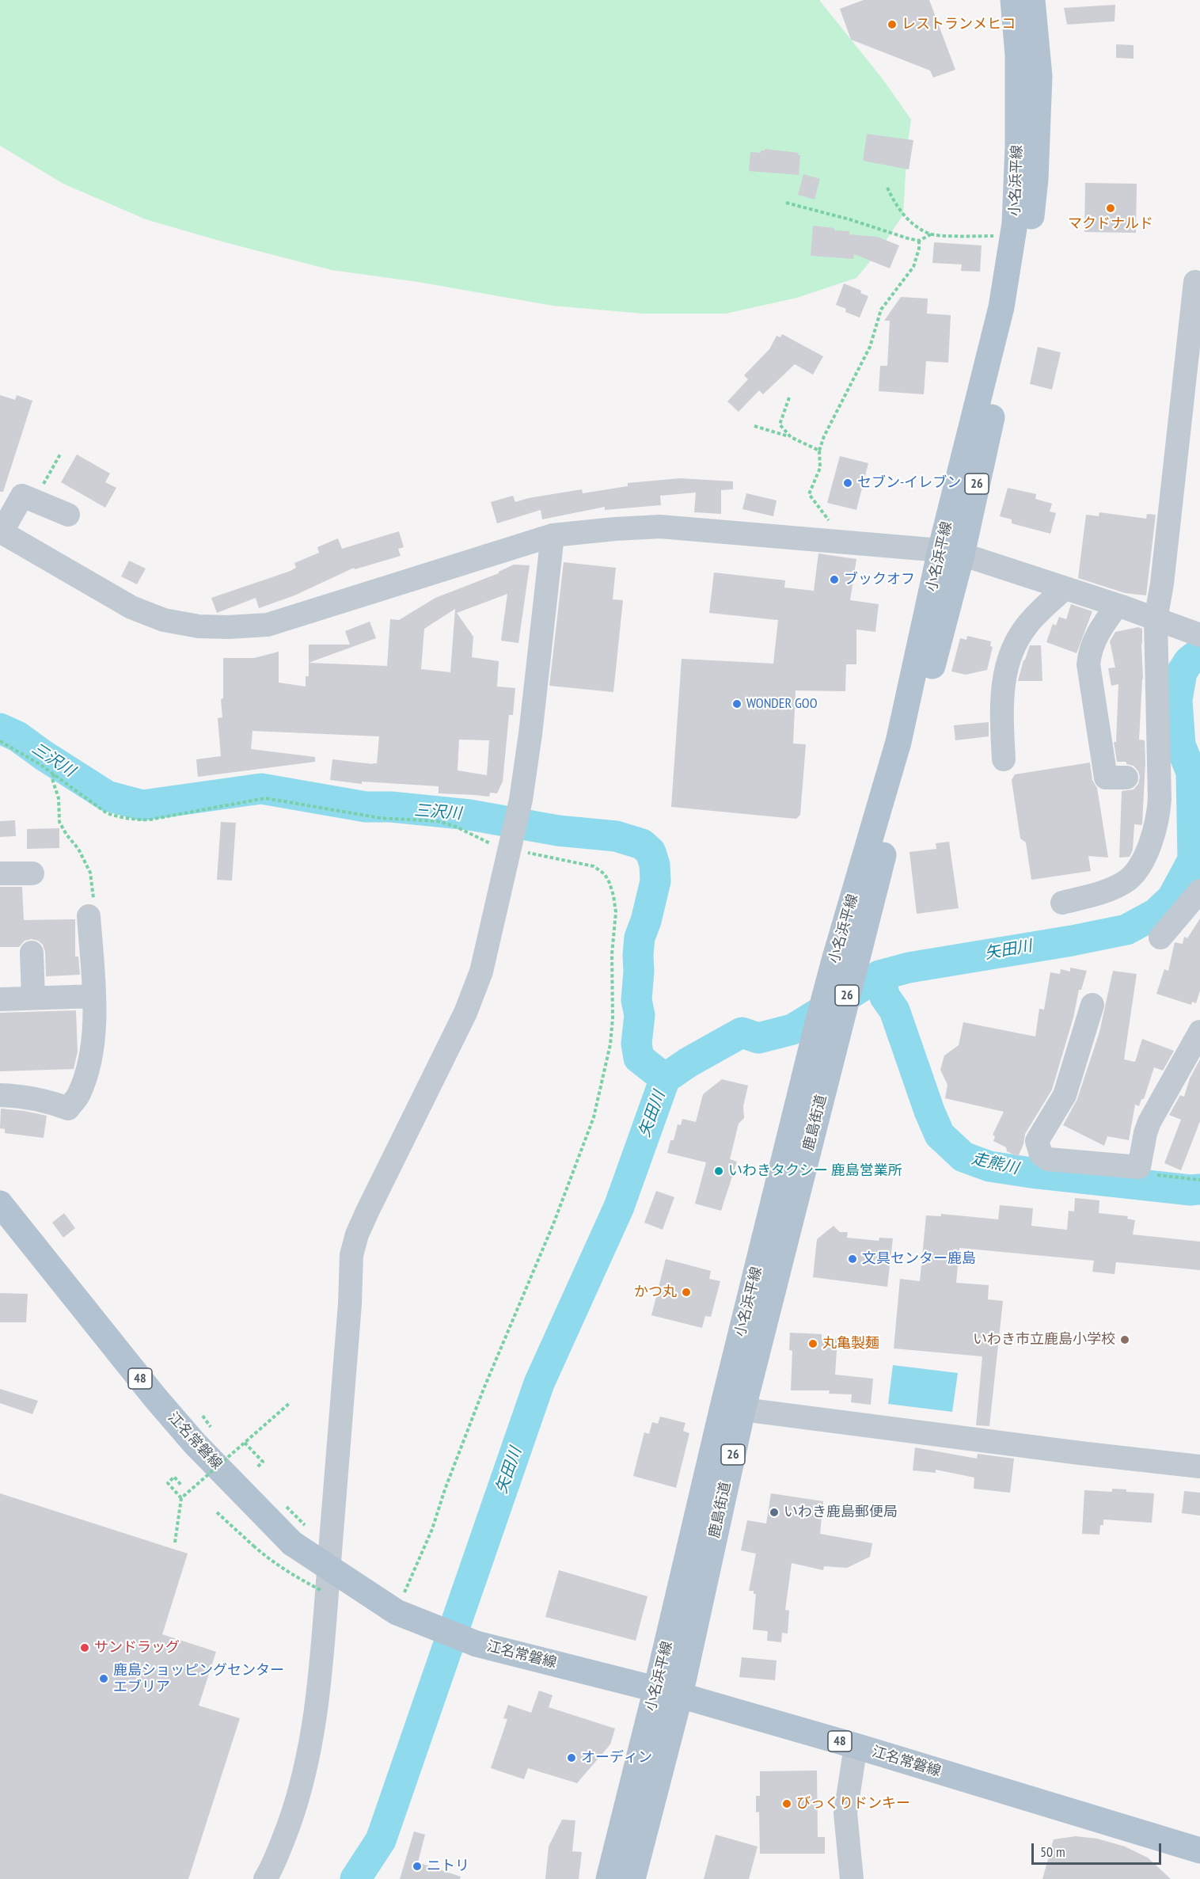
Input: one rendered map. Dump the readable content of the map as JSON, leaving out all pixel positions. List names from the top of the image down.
{
  "streets": {
    "main road": [
      "小名浜平線",
      "26",
      "鹿島街道",
      "48",
      "江名常磐線"
    ]
  },
  "crossings": [
    ["小名浜平線", "26"],
    ["小名浜平線", "鹿島街道"],
    ["小名浜平線", "江名常磐線"],
    ["26", "江名常磐線"]
  ],
  "water": ["三沢川", "矢田川", "走熊川"],
  "places": [
    "レストランメヒコ",
    "マクドナルド",
    "セブン-イレブン",
    "ブックオフ",
    "WONDER GOO",
    "いわきタクシー 鹿島営業所",
    "文具センター鹿島",
    "かつ丸",
    "いわき市立鹿島小学校",
    "丸亀製麺",
    "いわき鹿島郵便局",
    "サンドラッグ",
    "鹿島ショッピングセンター エブリア",
    "オーディン",
    "びっくりドンキー",
    "ニトリ"
  ],
  "scale_bar": "50 m"
}
